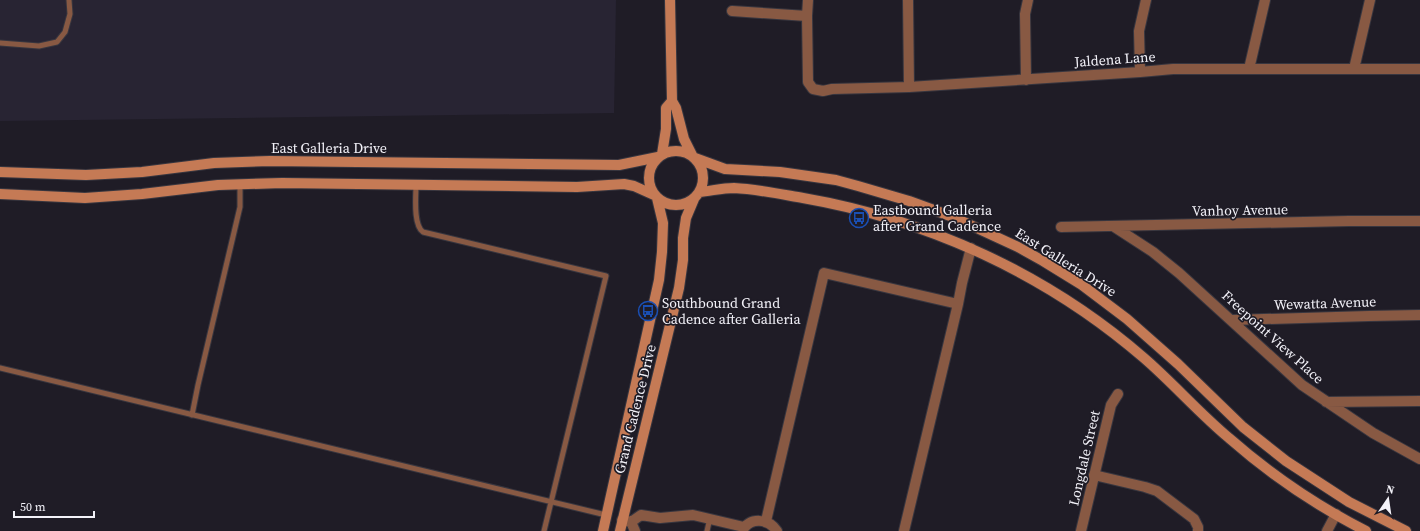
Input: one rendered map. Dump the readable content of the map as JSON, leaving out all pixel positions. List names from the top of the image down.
{
  "streets": {
    "main road": ["East Galleria Drive", "Grand Cadence Drive"],
    "street": [
      "Jaldena Lane",
      "Vanhoy Avenue",
      "Wewatta Avenue",
      "Freepoint View Place",
      "Longdale Street"
    ]
  },
  "crossings": [
    ["East Galleria Drive", "Grand Cadence Drive"],
    ["Vanhoy Avenue", "Freepoint View Place"],
    ["Wewatta Avenue", "Freepoint View Place"]
  ],
  "places": {
    "bus stop": ["Eastbound Galleria after Grand Cadence", "Southbound Grand Cadence after Galleria"]
  },
  "scale_bar": "50 m",
  "north": "top"
}
